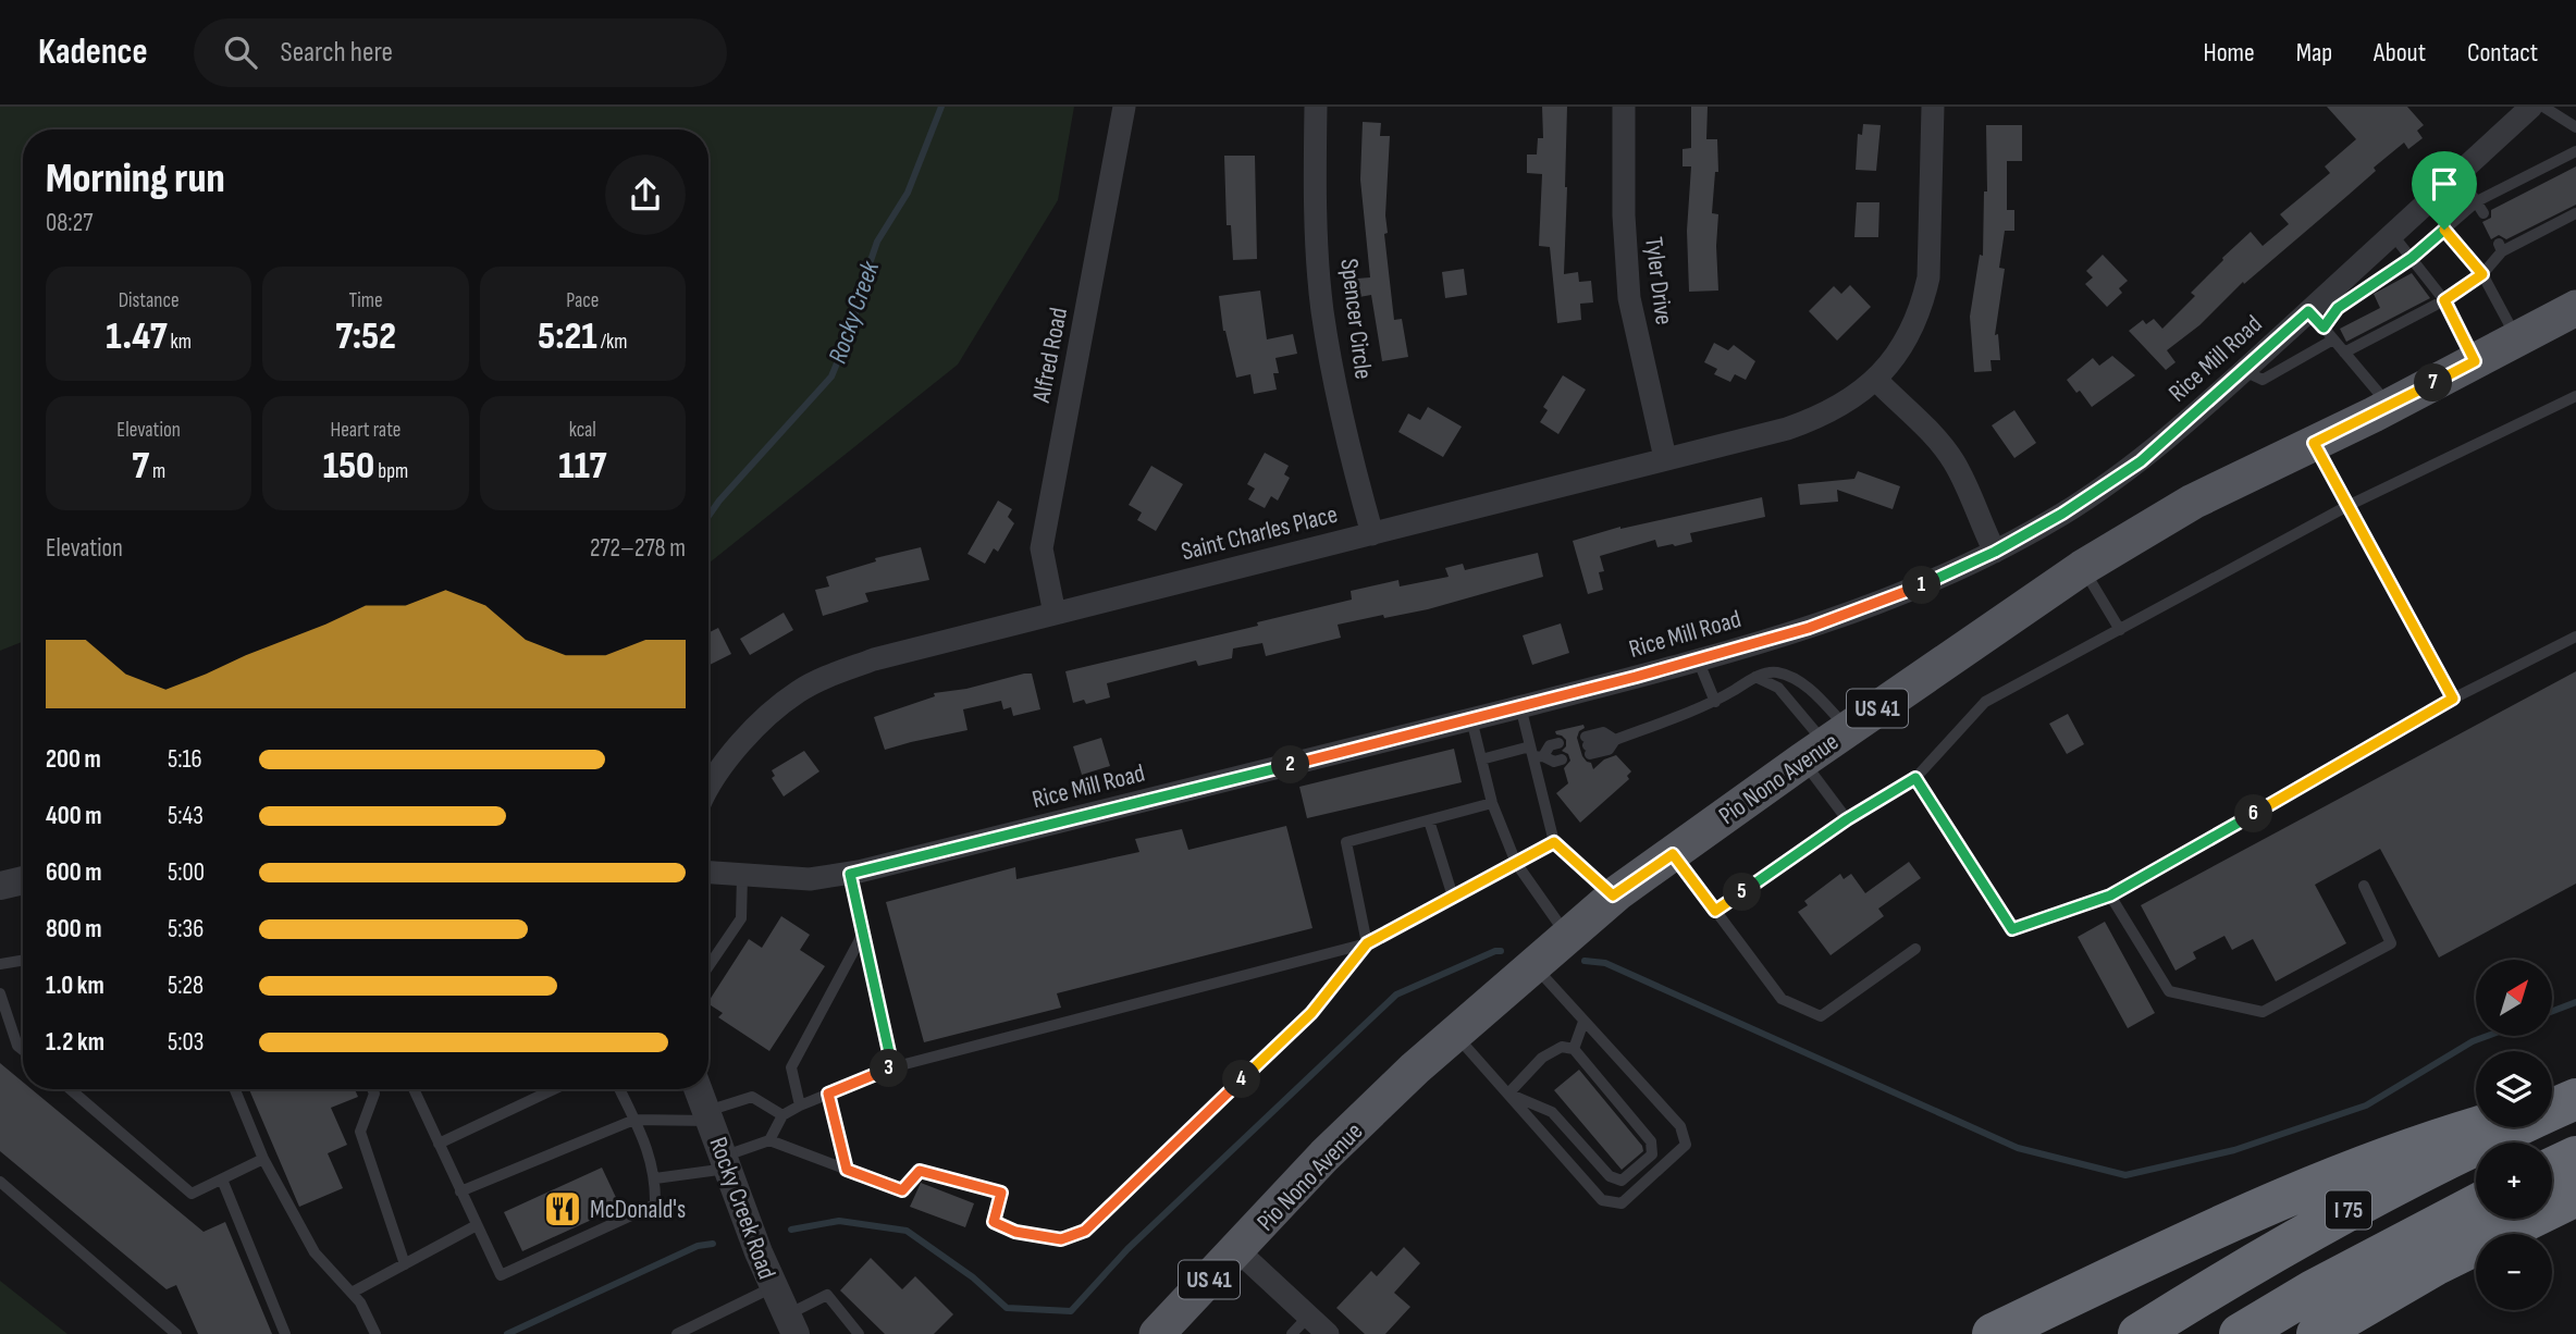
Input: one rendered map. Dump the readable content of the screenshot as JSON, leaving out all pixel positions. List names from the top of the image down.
{
  "streets": {
    "highway": ["I 75"],
    "main road": ["US 41", "Pio Nono Avenue"],
    "street": [
      "Tyler Drive",
      "Spencer Circle",
      "Alfred Road",
      "Rice Mill Road",
      "Saint Charles Place",
      "Rocky Creek Road"
    ]
  },
  "crossings": [
    ["Tyler Drive", "Saint Charles Place"],
    ["Spencer Circle", "Saint Charles Place"],
    ["Alfred Road", "Saint Charles Place"]
  ],
  "water": ["Rocky Creek"],
  "places": {
    "restaurant": ["McDonald's"]
  },
  "north": "top right",
  "page": {
    "header": "Kadence",
    "search": "Search here",
    "nav": [
      "Home",
      "Map",
      "About",
      "Contact"
    ],
    "heading": ["Morning run", "08:27"],
    "stats": [
      ["Distance", "1.47 km"],
      ["Time", "7:52"],
      ["Pace", "5:21 /km"],
      ["Elevation", "7 m"],
      ["Heart rate", "150 bpm"],
      ["kcal", "117"]
    ],
    "pins": [
      "7",
      "1",
      "2",
      "6",
      "5",
      "3",
      "4"
    ],
    "chart": ["Elevation", "272–278 m"],
    "list": [
      {
        "name": "200 m",
        "note": "5:16"
      },
      {
        "name": "400 m",
        "note": "5:43"
      },
      {
        "name": "600 m",
        "note": "5:00"
      },
      {
        "name": "800 m",
        "note": "5:36"
      },
      {
        "name": "1.0 km",
        "note": "5:28"
      },
      {
        "name": "1.2 km",
        "note": "5:03"
      }
    ],
    "map_buttons": ["+", "−"]
  }
}
